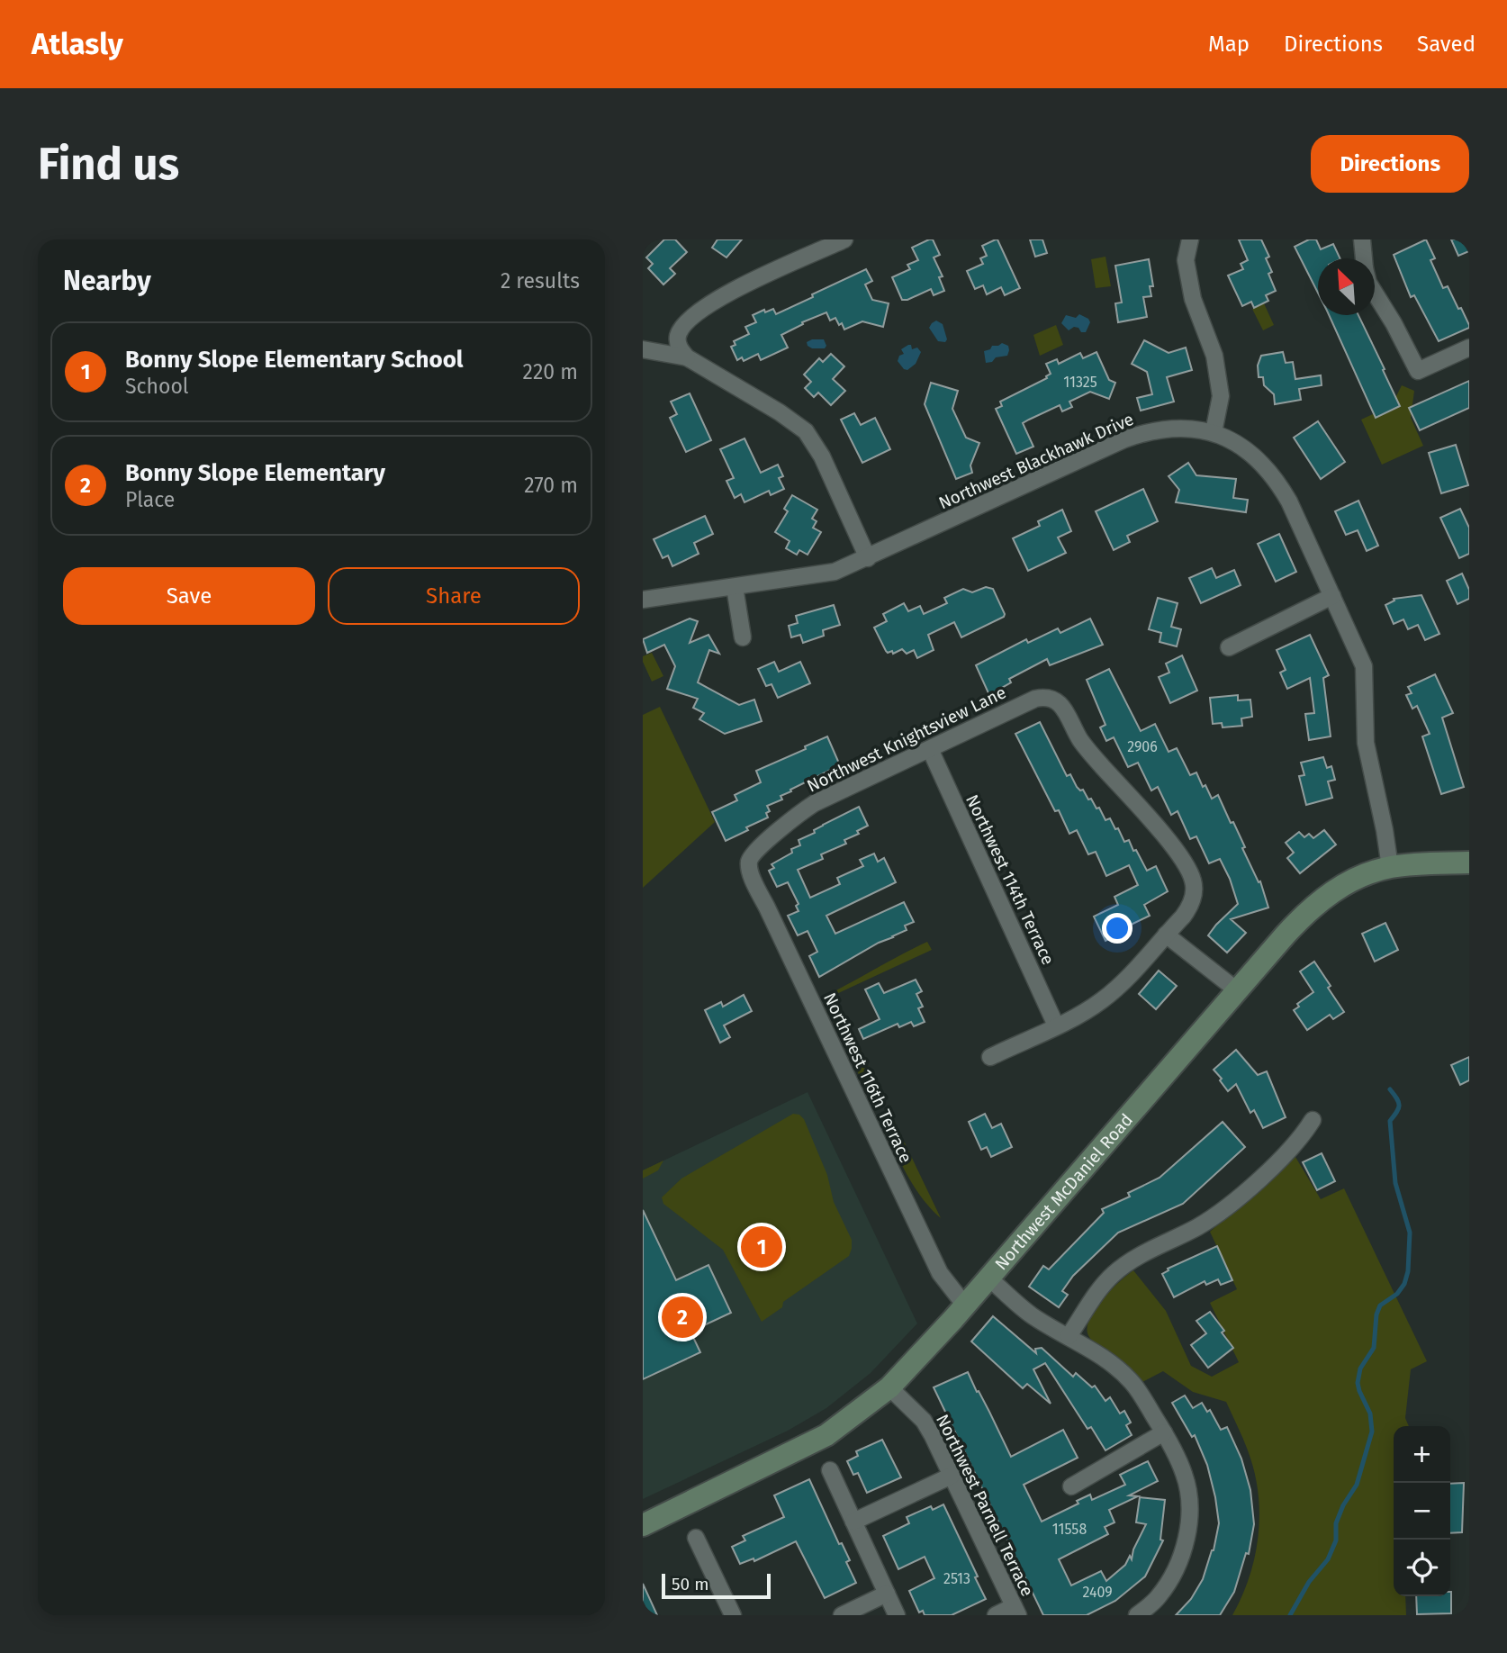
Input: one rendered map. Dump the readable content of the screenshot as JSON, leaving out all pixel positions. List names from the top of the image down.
{
  "streets": {
    "street": [
      "Northwest Blackhawk Drive",
      "Northwest Knightsview Lane",
      "Northwest 114th Terrace",
      "Northwest 116th Terrace",
      "Northwest McDaniel Road",
      "Northwest Parnell Terrace"
    ]
  },
  "crossings": [
    ["Northwest Blackhawk Drive", "Northwest McDaniel Road"],
    ["Northwest Knightsview Lane", "Northwest 114th Terrace"],
    ["Northwest Knightsview Lane", "Northwest 116th Terrace"],
    ["Northwest 116th Terrace", "Northwest McDaniel Road"],
    ["Northwest McDaniel Road", "Northwest Parnell Terrace"]
  ],
  "house_numbers": [
    "11325",
    "2906",
    "11558",
    "2513",
    "2409"
  ],
  "scale_bar": "50 m",
  "north": "top left",
  "page": {
    "header": "Atlasly",
    "nav": ["Map", "Directions", "Saved"],
    "buttons": [
      "Directions",
      ["Save", "Share"]
    ],
    "title": "Find us",
    "heading": ["Nearby", "2 results"],
    "list": [
      {
        "mark": "1",
        "name": "Bonny Slope Elementary School",
        "note": "School",
        "value": "220 m"
      },
      {
        "mark": "2",
        "name": "Bonny Slope Elementary",
        "note": "Place",
        "value": "270 m"
      }
    ],
    "pins": ["1", "2"],
    "map_buttons": ["+", "−"],
    "scale": "50 m"
  }
}
